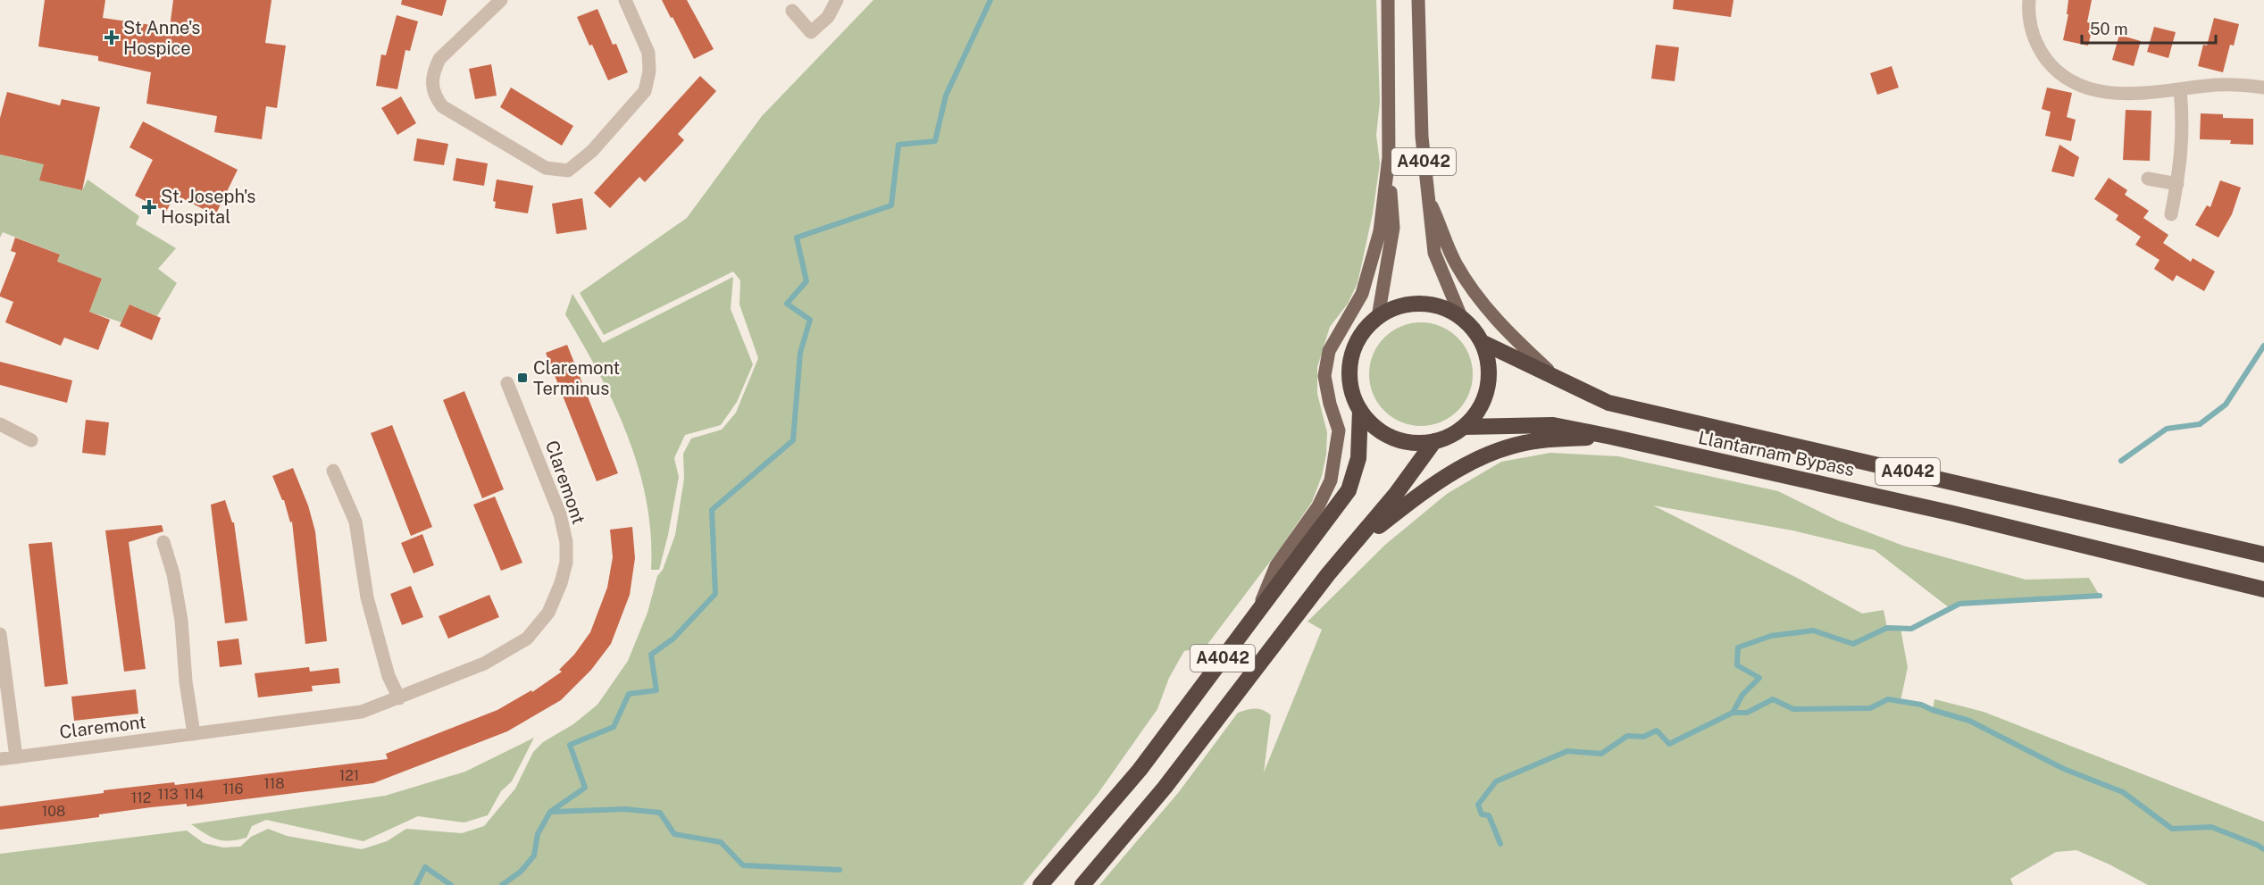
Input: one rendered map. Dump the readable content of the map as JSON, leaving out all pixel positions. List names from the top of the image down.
{
  "streets": {
    "highway": ["A4042", "Llantarnam Bypass"],
    "street": ["Claremont"]
  },
  "crossings": [
    ["A4042", "Llantarnam Bypass"]
  ],
  "places": {
    "health": ["St Anne's Hospice", "St. Joseph's Hospital"],
    "transit": ["Claremont Terminus"]
  },
  "house_numbers": [
    "121",
    "118",
    "116",
    "113",
    "114",
    "112",
    "108"
  ],
  "scale_bar": "50 m"
}
